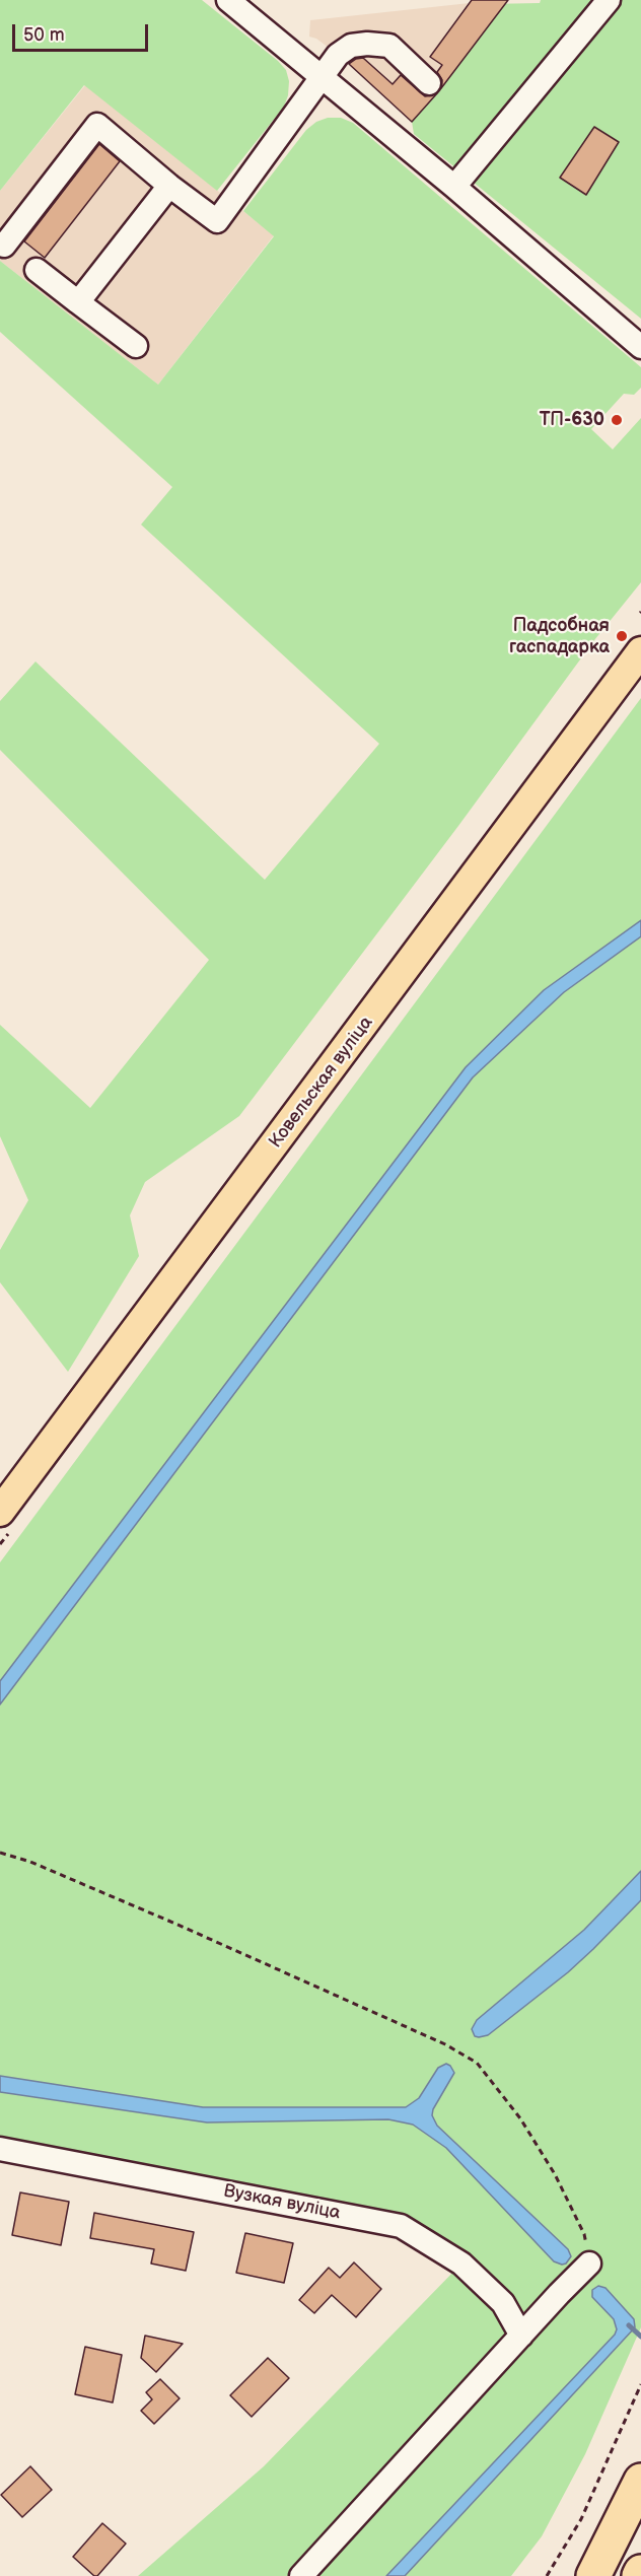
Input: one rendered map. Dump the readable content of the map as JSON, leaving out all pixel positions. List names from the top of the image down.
{
  "streets": {
    "main road": ["Ковельская вуліца"],
    "street": ["Вузкая вуліца"]
  },
  "places": ["ТП-630", "Падсобная гаспадарка"],
  "scale_bar": "50 m"
}
